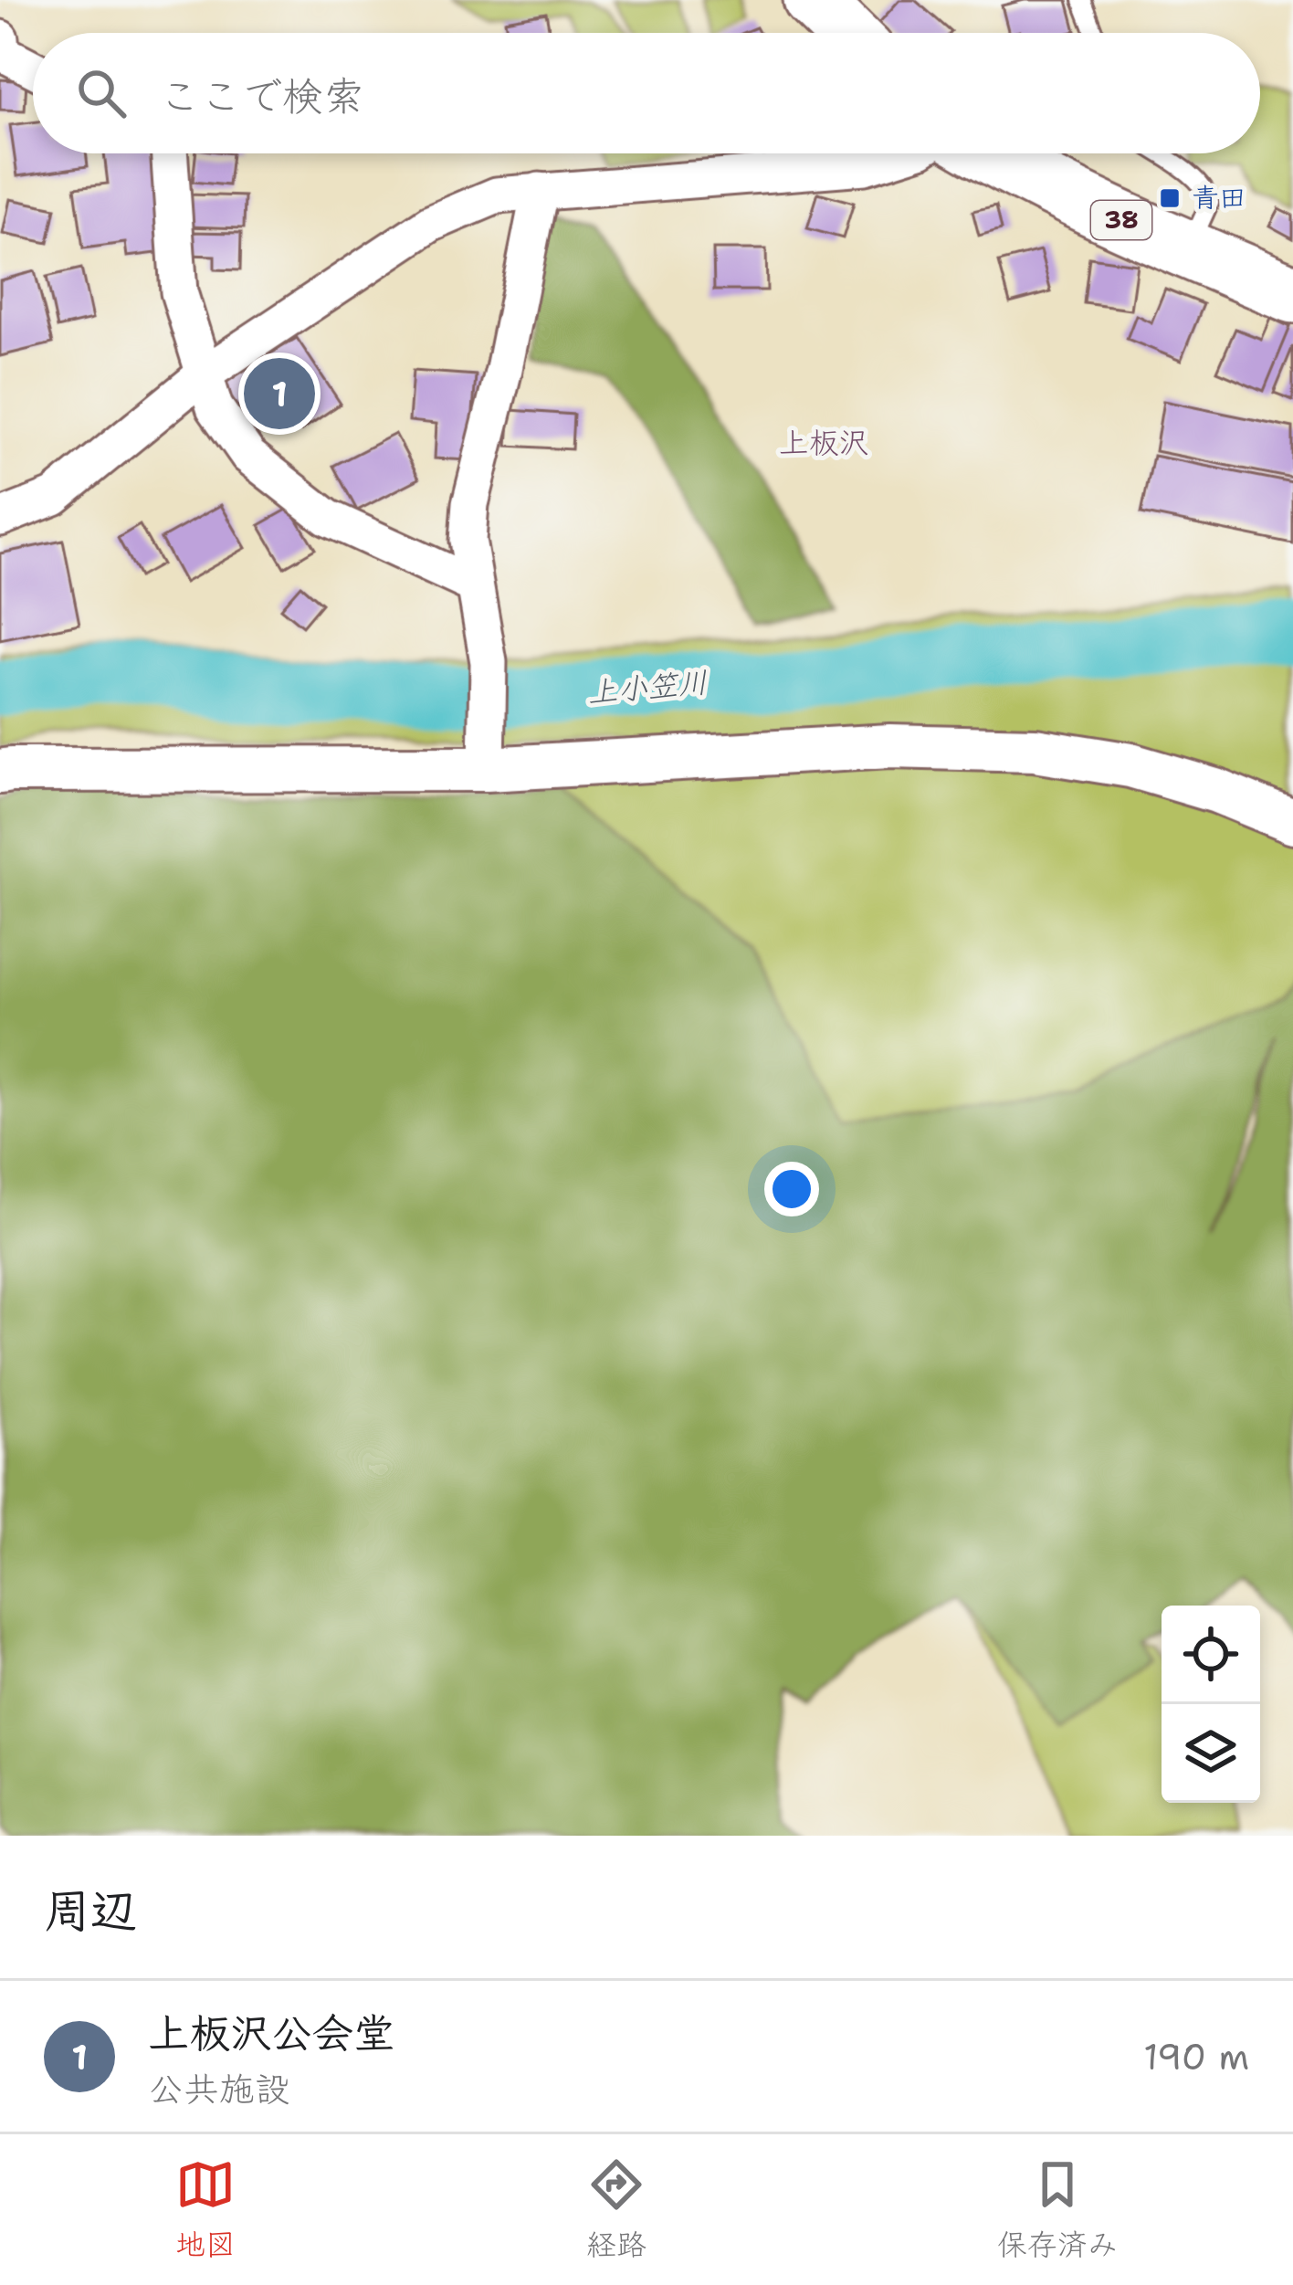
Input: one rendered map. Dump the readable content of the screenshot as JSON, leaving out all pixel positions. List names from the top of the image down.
{
  "streets": {
    "main road": ["38"]
  },
  "districts": ["上板沢"],
  "water": ["上小笠川"],
  "places": {
    "transit": ["青田"]
  },
  "page": {
    "search": "ここで検索",
    "pins": "1",
    "heading": "周辺",
    "list": [
      {
        "mark": "1",
        "name": "上板沢公会堂",
        "note": "公共施設",
        "value": "190 m"
      }
    ],
    "nav": ["地図", "経路", "保存済み"]
  }
}
